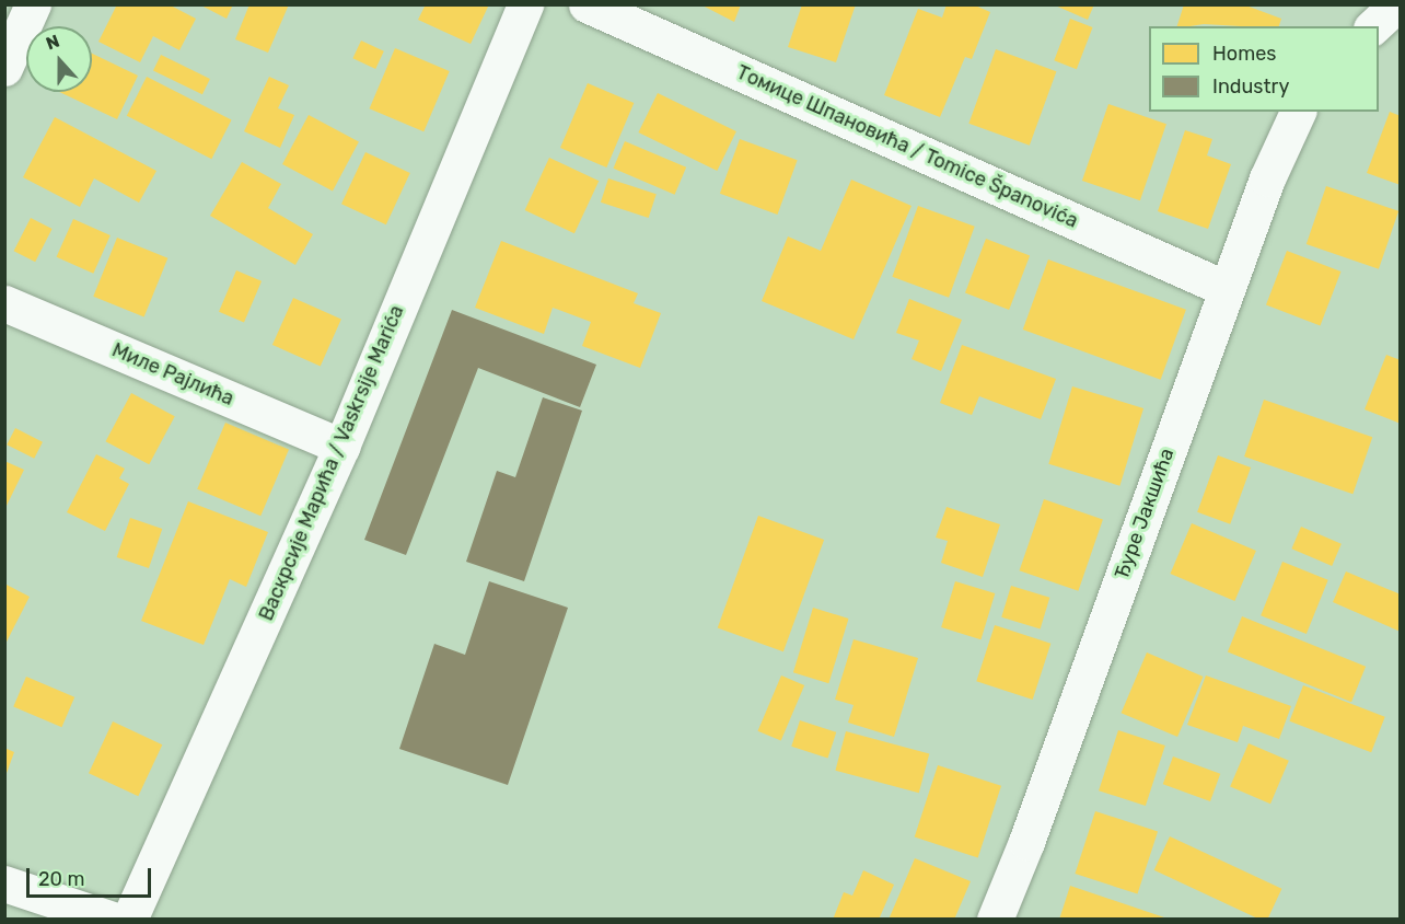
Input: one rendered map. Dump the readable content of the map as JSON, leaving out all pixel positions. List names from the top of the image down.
{
  "streets": {
    "street": [
      "Томице Шпановића / Tomice Španovića",
      "Миле Рајлића",
      "Васкрсије Марића / Vaskrsije Marića",
      "Ђуре Јакшића"
    ]
  },
  "crossings": [
    ["Томице Шпановића / Tomice Španovića", "Ђуре Јакшића"],
    ["Миле Рајлића", "Васкрсије Марића / Vaskrsije Marića"]
  ],
  "legend": ["Homes", "Industry"],
  "scale_bar": "20 m",
  "north": "top"
}
